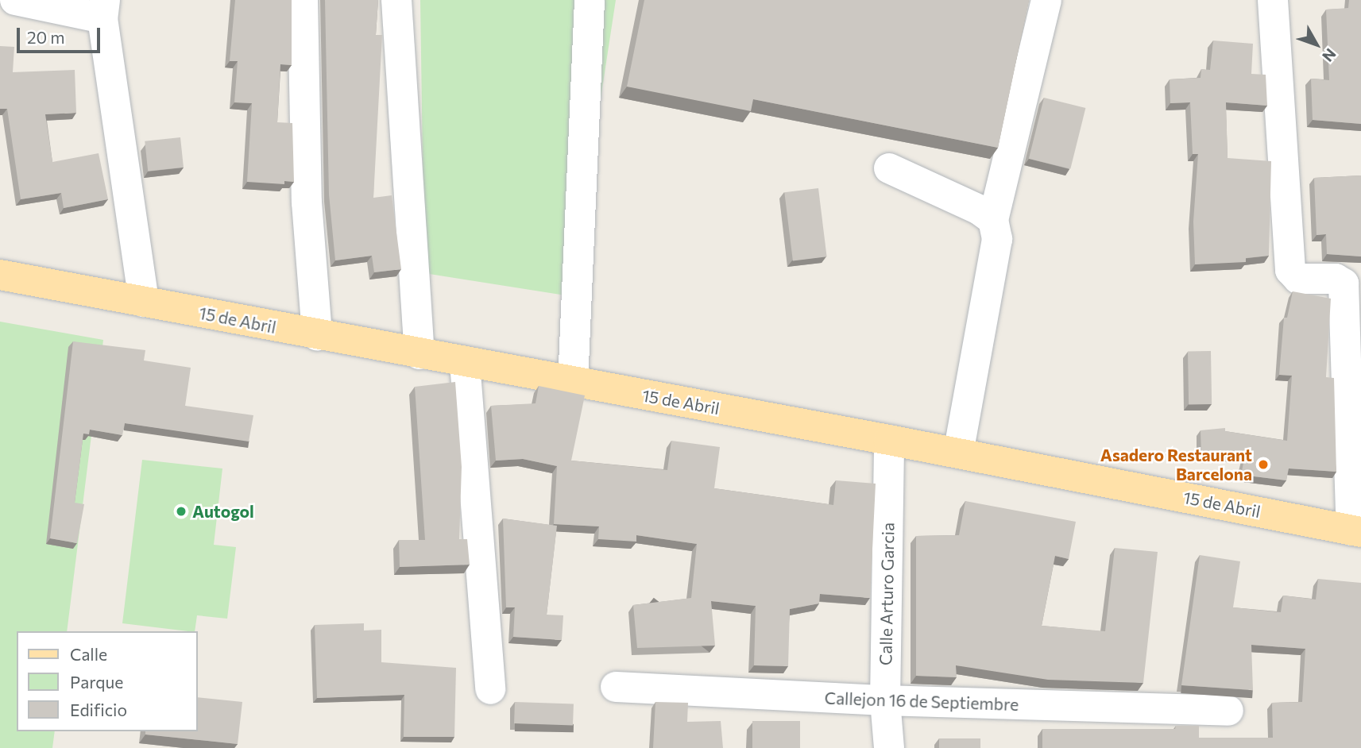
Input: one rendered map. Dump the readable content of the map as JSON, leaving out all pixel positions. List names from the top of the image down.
{
  "streets": {
    "main road": ["15 de Abril"],
    "street": ["Calle Arturo Garcia", "Callejon 16 de Septiembre"]
  },
  "crossings": [
    ["15 de Abril", "Calle Arturo Garcia"],
    ["Calle Arturo Garcia", "Callejon 16 de Septiembre"]
  ],
  "places": ["Asadero Restaurant Barcelona", "Autogol"],
  "legend": ["Calle", "Parque", "Edificio"],
  "scale_bar": "20 m",
  "north": "bottom right"
}
